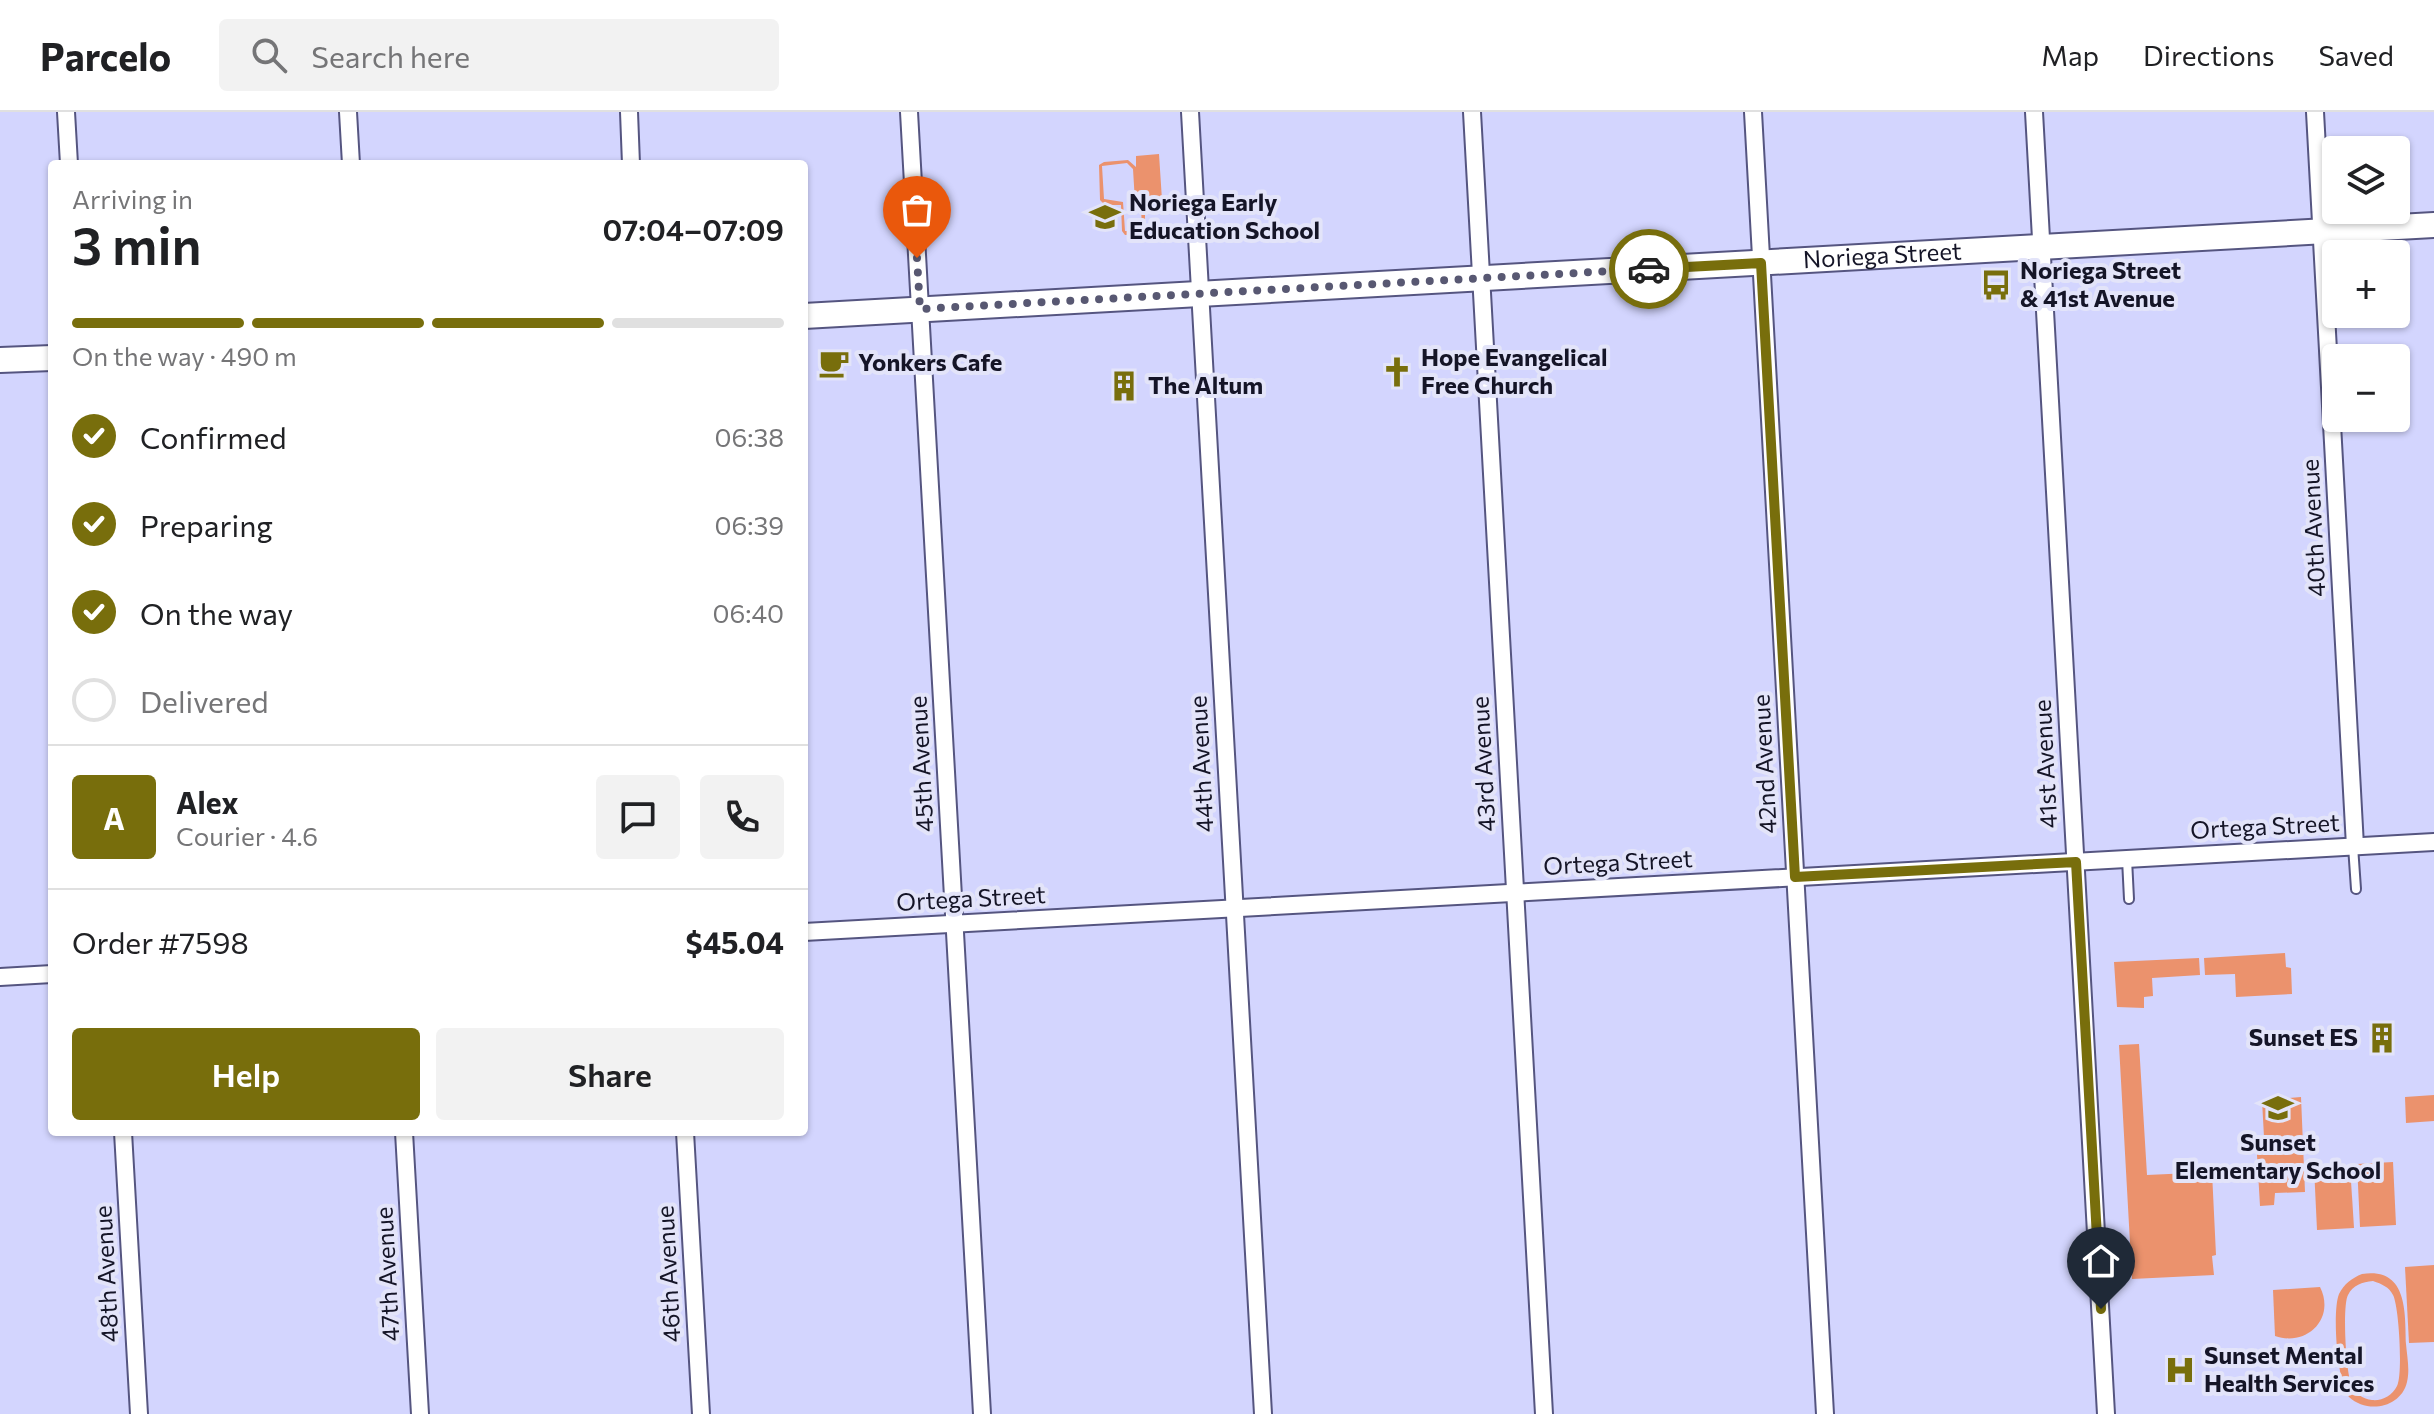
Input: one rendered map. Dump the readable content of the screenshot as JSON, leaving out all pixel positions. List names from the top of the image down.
{
  "streets": {
    "street": [
      "Noriega Street",
      "40th Avenue",
      "45th Avenue",
      "44th Avenue",
      "43rd Avenue",
      "42nd Avenue",
      "41st Avenue",
      "Ortega Street",
      "48th Avenue",
      "47th Avenue",
      "46th Avenue"
    ]
  },
  "crossings": [
    ["Noriega Street", "40th Avenue"],
    ["Noriega Street", "45th Avenue"],
    ["Noriega Street", "44th Avenue"],
    ["Noriega Street", "43rd Avenue"],
    ["Noriega Street", "42nd Avenue"],
    ["Noriega Street", "41st Avenue"],
    ["40th Avenue", "Ortega Street"],
    ["45th Avenue", "Ortega Street"],
    ["44th Avenue", "Ortega Street"],
    ["43rd Avenue", "Ortega Street"],
    ["42nd Avenue", "Ortega Street"],
    ["41st Avenue", "Ortega Street"]
  ],
  "places": {
    "school or university": ["Noriega Early Education School", "Sunset Elementary School"],
    "bus stop": ["Noriega Street & 41st Avenue"],
    "cafe": ["Yonkers Cafe"],
    "church": ["Hope Evangelical Free Church"],
    "building": ["The Altum", "Sunset ES"],
    "hospital": ["Sunset Mental Health Services"]
  },
  "page": {
    "header": "Parcelo",
    "search": "Search here",
    "nav": ["Map", "Directions", "Saved"],
    "map_buttons": ["+", "−"],
    "heading": ["3 min", "Arriving in", "07:04–07:09"],
    "panel": [
      "Alex",
      "Courier · 4.6",
      "Order #7598",
      "$45.04"
    ],
    "bar": "On the way · 490 m",
    "list": [
      ["Confirmed", "06:38"],
      ["Preparing", "06:39"],
      ["On the way", "06:40"],
      "Delivered"
    ],
    "round": "A",
    "buttons": ["Help", "Share"]
  }
}
